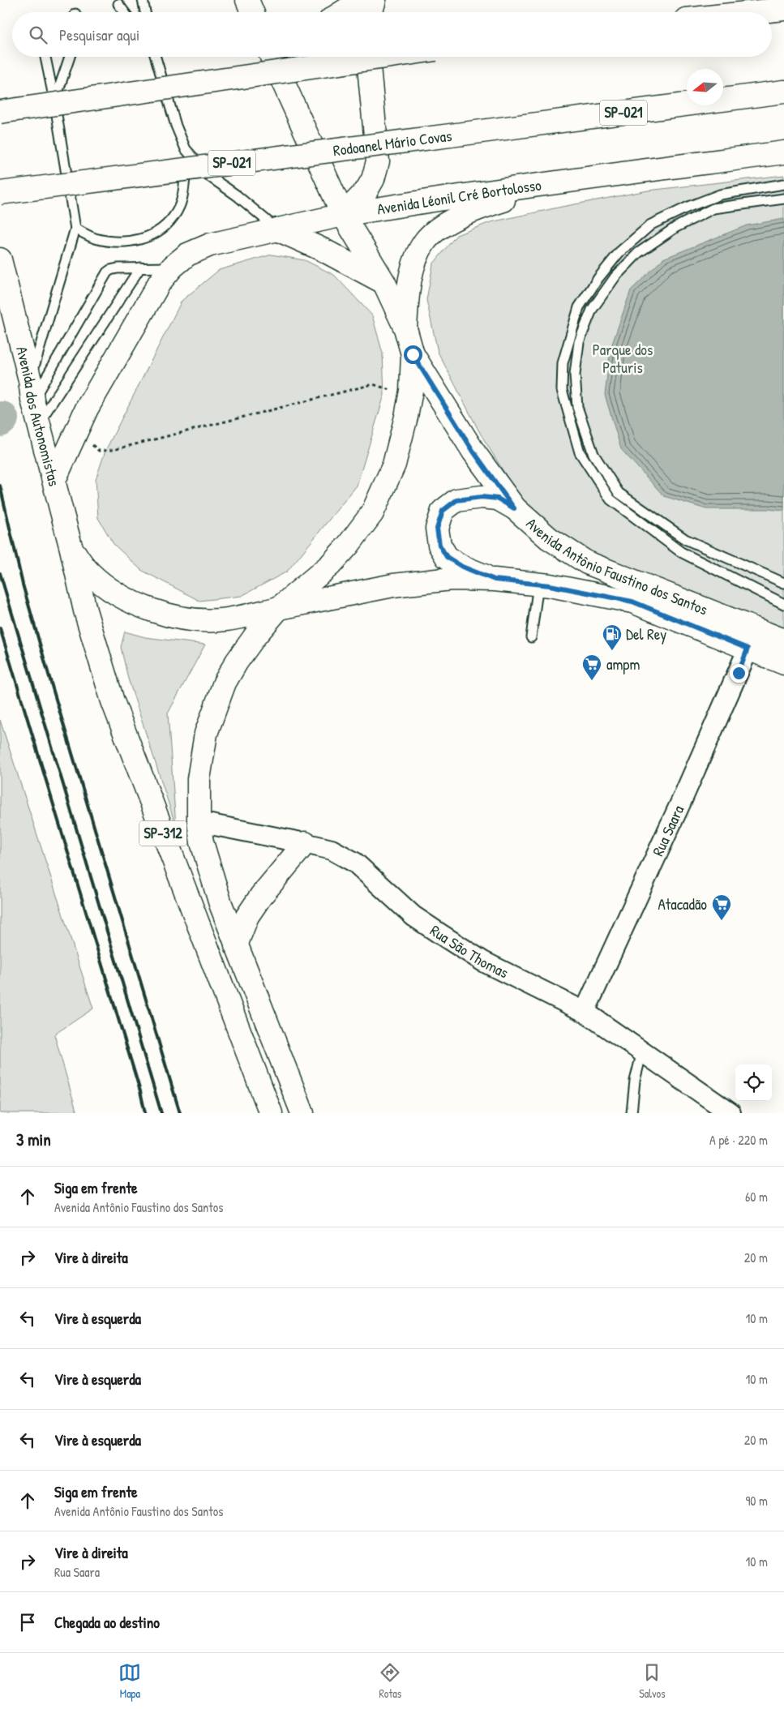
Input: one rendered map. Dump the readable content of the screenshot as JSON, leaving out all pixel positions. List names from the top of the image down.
{
  "streets": {
    "main road": [
      "SP-021",
      "Rodoanel Mário Covas",
      "Avenida Léonil Cré Bortolosso",
      "Avenida dos Autonomistas",
      "Avenida Antônio Faustino dos Santos",
      "SP-312"
    ],
    "street": ["Rua Saara", "Rua São Thomas"]
  },
  "crossings": [
    ["Avenida Léonil Cré Bortolosso", "Avenida dos Autonomistas"],
    ["Avenida dos Autonomistas", "Avenida Antônio Faustino dos Santos"],
    ["Avenida dos Autonomistas", "SP-312"],
    ["Avenida Antônio Faustino dos Santos", "Rua Saara"],
    ["Avenida Antônio Faustino dos Santos", "SP-312"],
    ["Rua Saara", "Rua São Thomas"],
    ["SP-312", "Rua São Thomas"]
  ],
  "parks": ["Parque dos Paturis"],
  "places": {
    "fuel station": ["Del Rey"],
    "supermarket": ["ampm", "Atacadão"]
  },
  "north": "left",
  "page": {
    "search": "Pesquisar aqui",
    "heading": ["3 min", "A pé · 220 m"],
    "list": [
      ["Siga em frente", "Avenida Antônio Faustino dos Santos", "60 m"],
      ["Vire à direita", "20 m"],
      ["Vire à esquerda", "10 m"],
      ["Vire à esquerda", "10 m"],
      ["Vire à esquerda", "20 m"],
      ["Siga em frente", "Avenida Antônio Faustino dos Santos", "90 m"],
      ["Vire à direita", "Rua Saara", "10 m"],
      "Chegada ao destino"
    ],
    "nav": ["Mapa", "Rotas", "Salvos"]
  }
}
